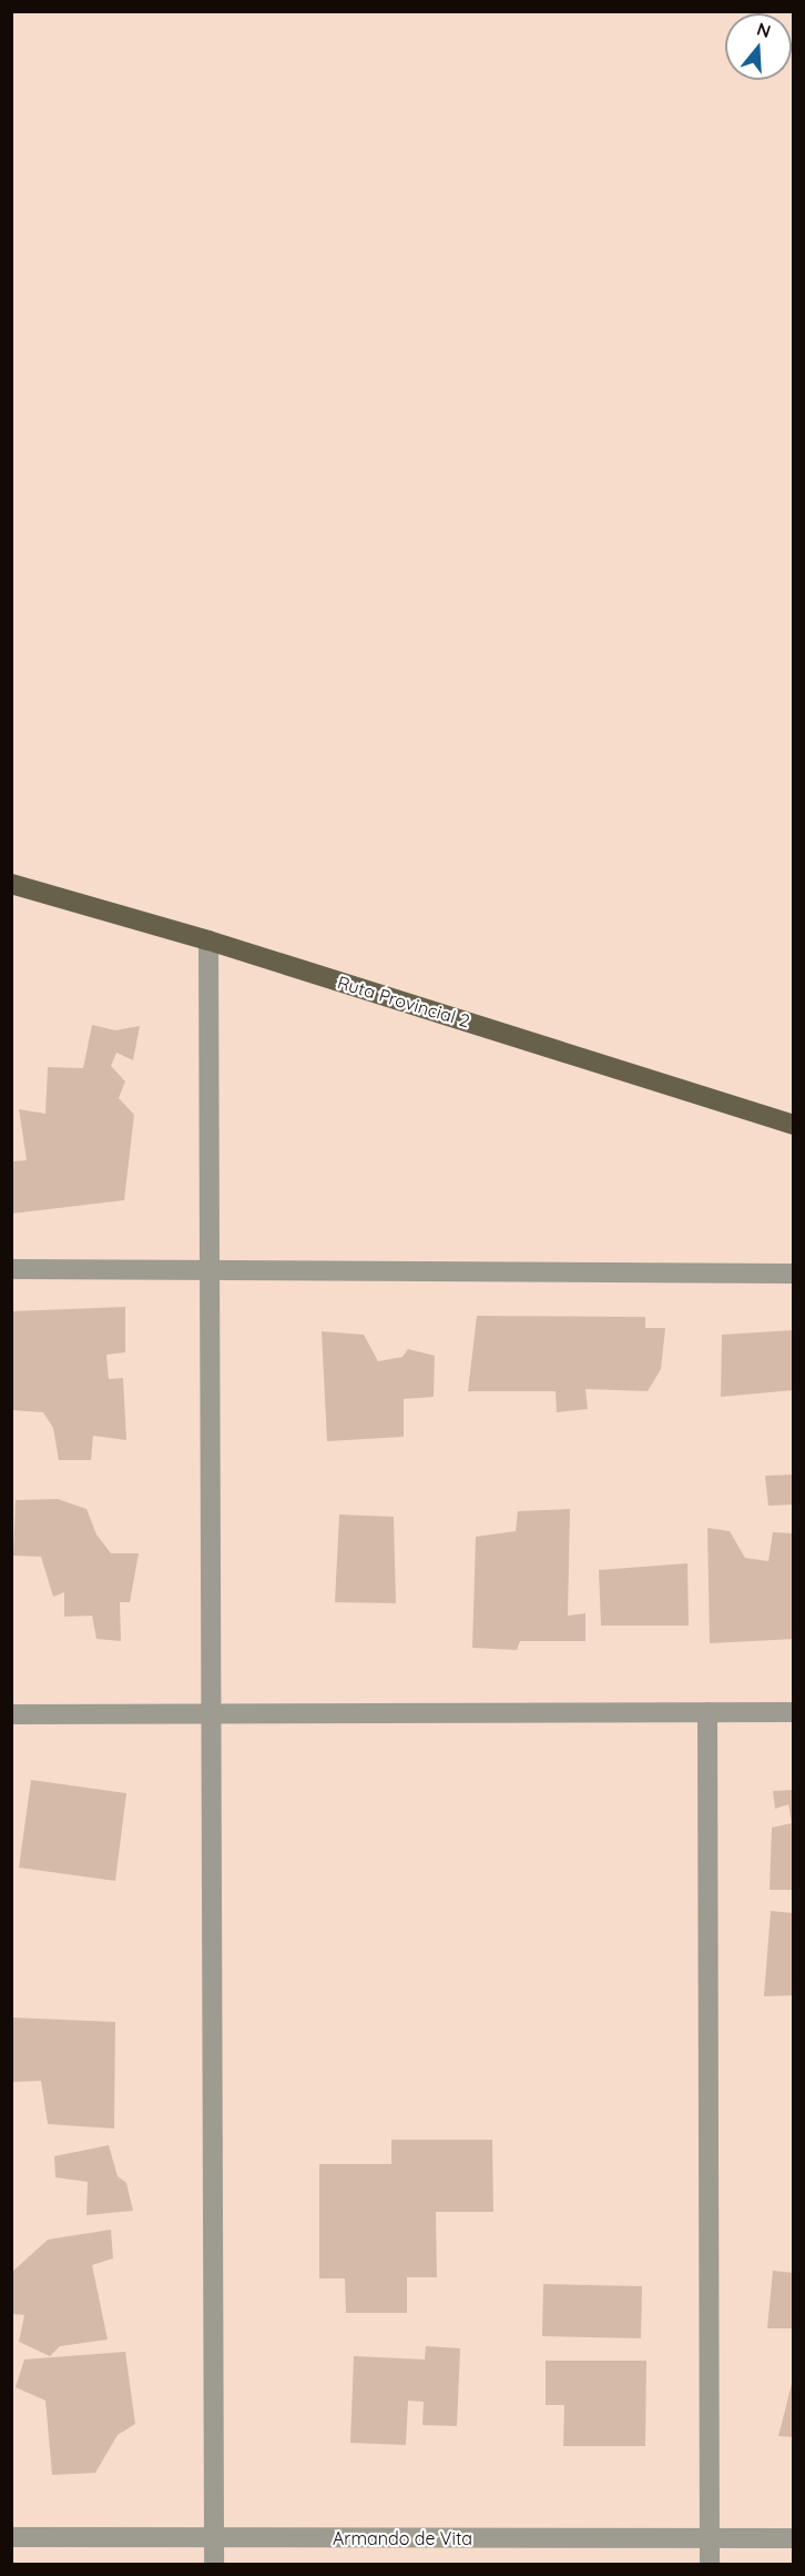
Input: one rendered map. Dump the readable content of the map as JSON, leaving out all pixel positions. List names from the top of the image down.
{
  "streets": {
    "main road": ["Ruta Provincial 2"],
    "street": ["Armando de Vita"]
  },
  "north": "top"
}
